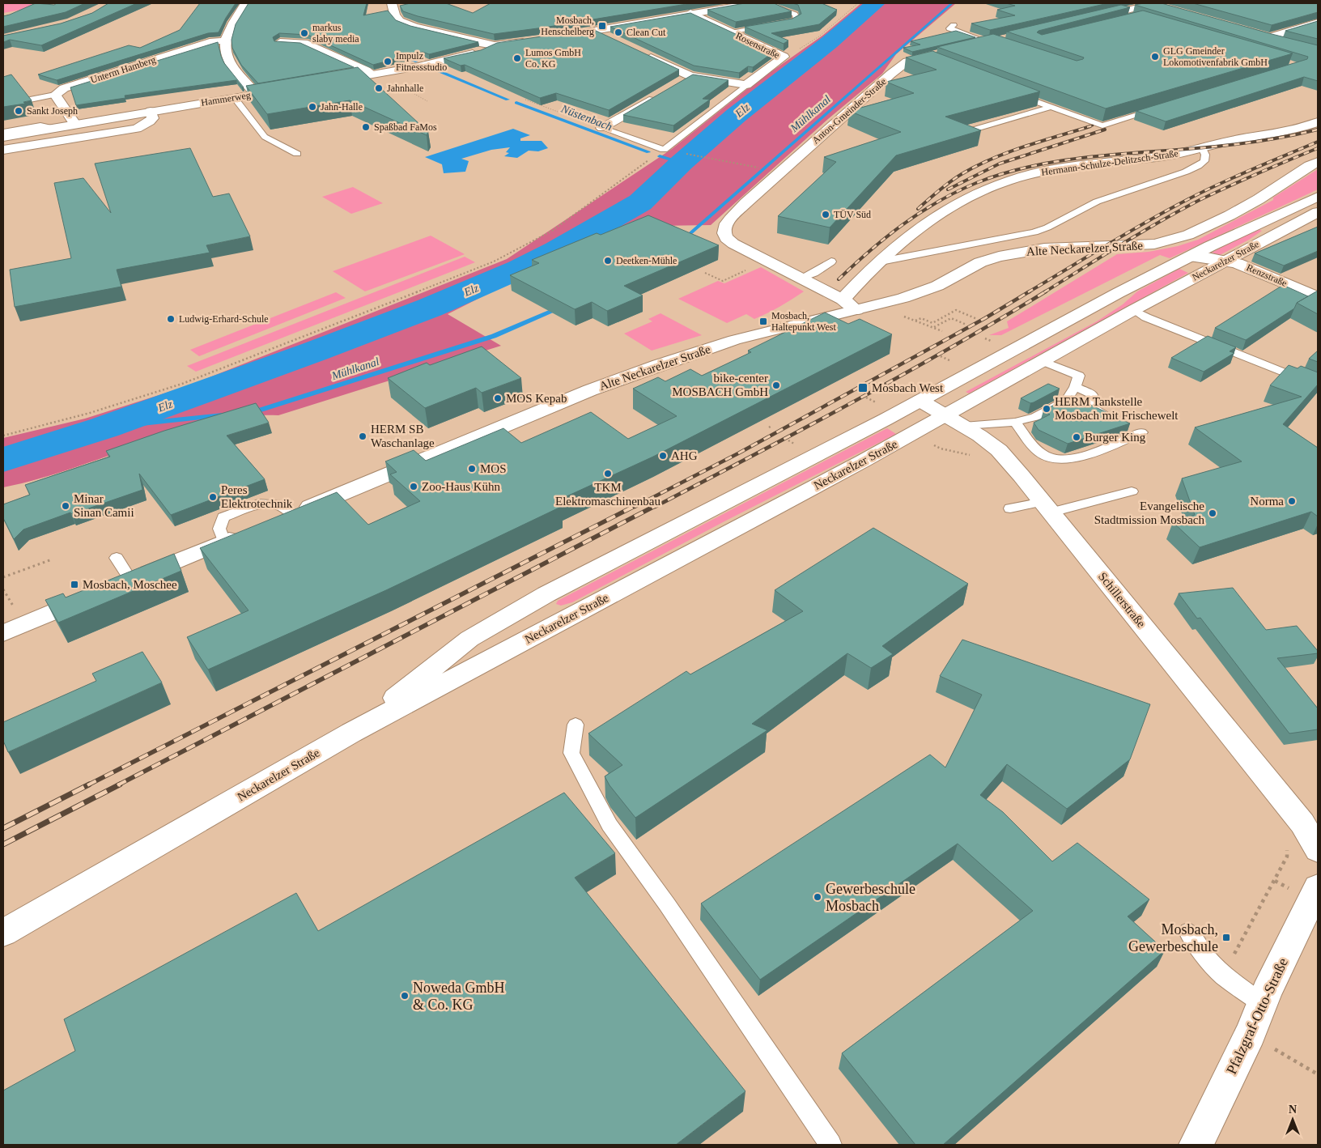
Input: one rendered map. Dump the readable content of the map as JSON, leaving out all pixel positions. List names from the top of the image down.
{
  "streets": {
    "street": [
      "Rosenstraße",
      "Unterm Hamberg",
      "Hammerweg",
      "Anton-Gmeinder-Straße",
      "Hermann-Schulze-Delitzsch-Straße",
      "Alte Neckarelzer Straße",
      "Neckarelzer Straße",
      "Renzstraße",
      "Schillerstraße",
      "Pfalzgraf-Otto-Straße"
    ]
  },
  "crossings": [
    ["Anton-Gmeinder-Straße", "Hermann-Schulze-Delitzsch-Straße"],
    ["Anton-Gmeinder-Straße", "Alte Neckarelzer Straße"],
    ["Hermann-Schulze-Delitzsch-Straße", "Alte Neckarelzer Straße"],
    ["Neckarelzer Straße", "Renzstraße"],
    ["Neckarelzer Straße", "Schillerstraße"]
  ],
  "water": ["Elz", "Mühlkanal", "Nüstenbach"],
  "places": {
    "transit": [
      "Mosbach, Henschelberg",
      "Mosbach, Haltepunkt West",
      "Mosbach West",
      "Mosbach, Moschee",
      "Mosbach, Gewerbeschule"
    ],
    "other": [
      "Clean Cut",
      "markus slaby media",
      "GLG Gmeinder Lokomotivenfabrik GmbH",
      "Lumos GmbH Co. KG",
      "Impulz Fitnessstudio",
      "Jahnhalle",
      "Jahn-Halle",
      "Sankt Joseph",
      "Spaßbad FaMos",
      "TÜV Süd",
      "Deetken-Mühle",
      "Ludwig-Erhard-Schule",
      "bike-center MOSBACH GmbH",
      "MOS Kepab",
      "HERM Tankstelle Mosbach mit Frischewelt",
      "HERM SB Waschanlage",
      "Burger King",
      "AHG",
      "MOS",
      "TKM Elektromaschinenbau",
      "Zoo-Haus Kühn",
      "Peres Elektrotechnik",
      "Norma",
      "Minar Sinan Camii",
      "Evangelische Stadtmission Mosbach",
      "Gewerbeschule Mosbach",
      "Noweda GmbH & Co. KG"
    ]
  },
  "north": "top"
}
